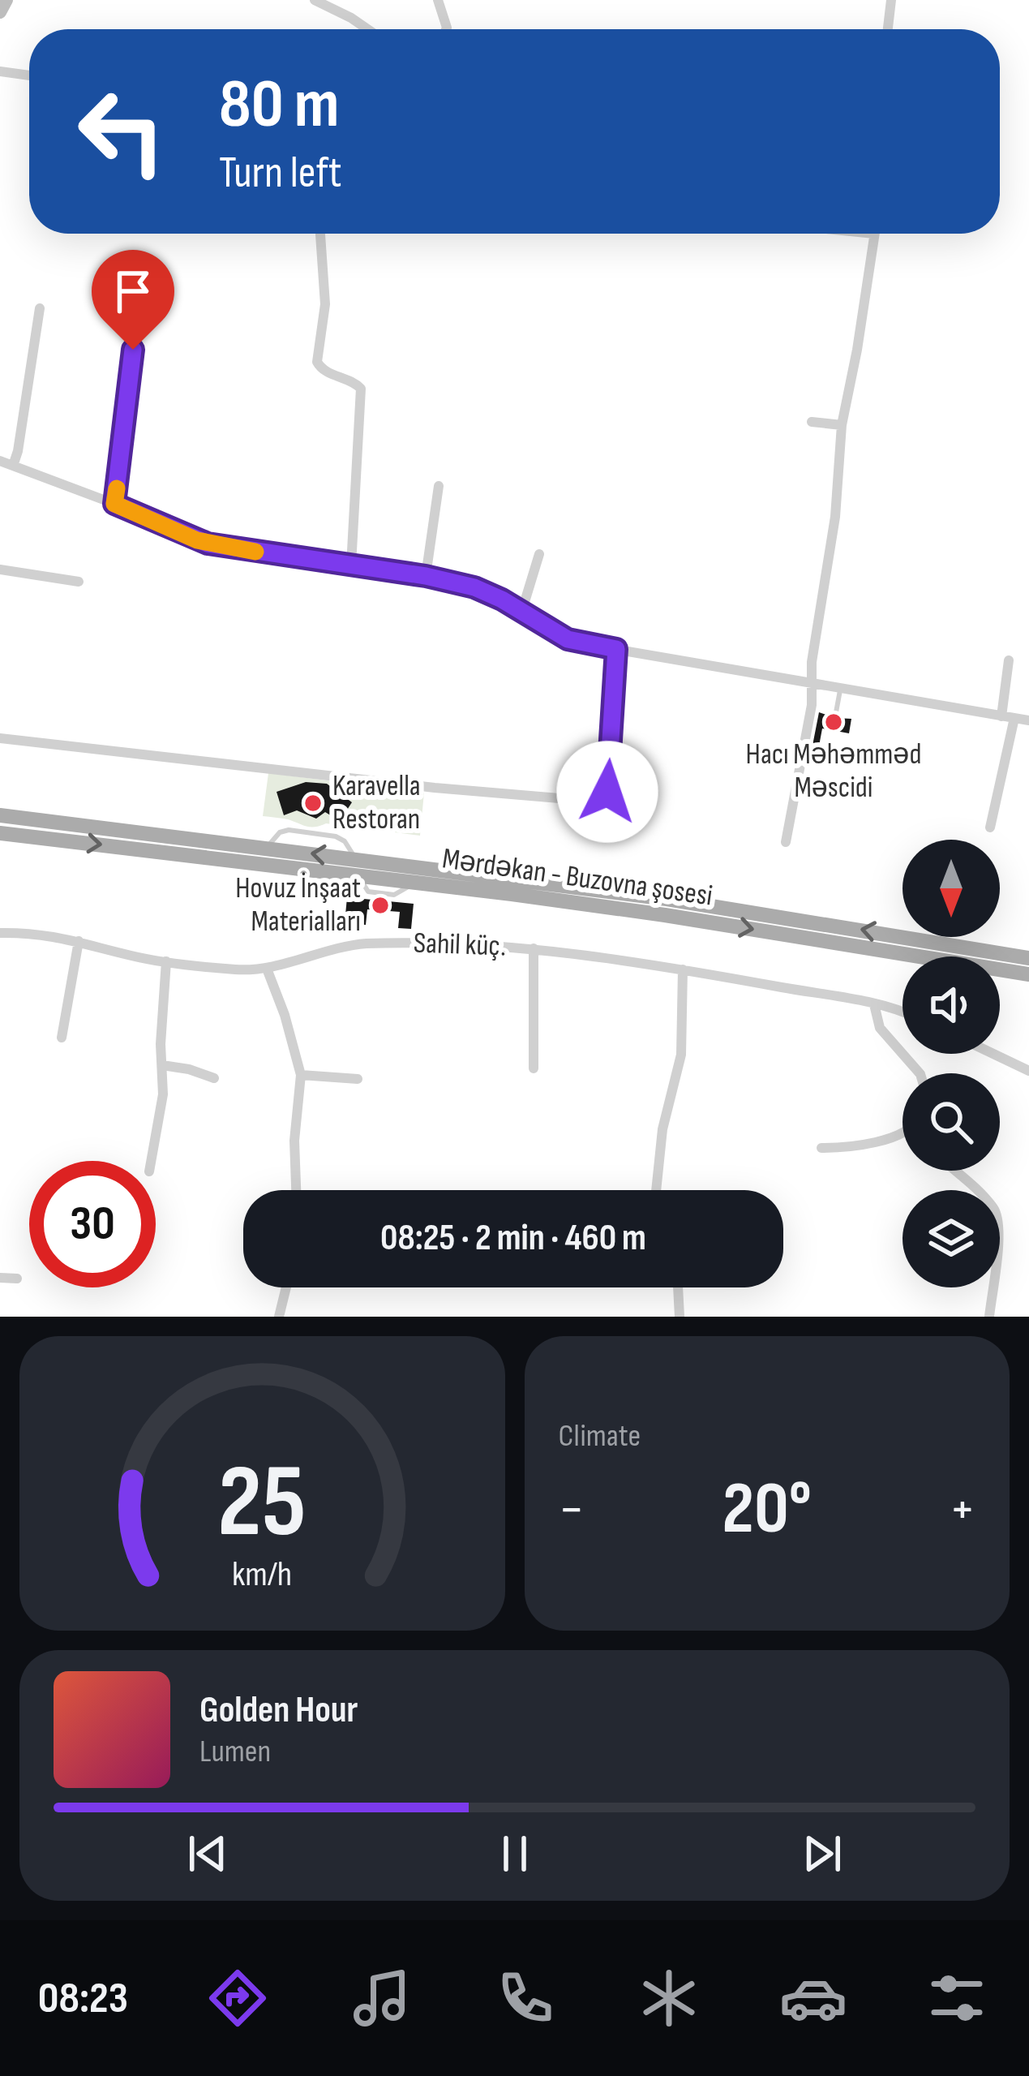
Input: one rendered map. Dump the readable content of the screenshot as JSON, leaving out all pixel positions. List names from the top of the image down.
{
  "streets": {
    "main road": ["Mərdəkan - Buzovna şosesi"],
    "street": ["Sahil küç."]
  },
  "places": ["Hacı Məhəmməd Məscidi", "Karavella Restoran", "Hovuz İnşaat Materialları"],
  "north": "bottom",
  "page": {
    "turn": ["80 m", "Turn left"],
    "limit": "30",
    "trip": "08:25 · 2 min · 460 m",
    "tile": "Climate",
    "heat": ["−", "20°", "+"],
    "song": ["Golden Hour", "Lumen"],
    "tabs": "08:23",
    "gauge": ["25", "km/h"]
  }
}
